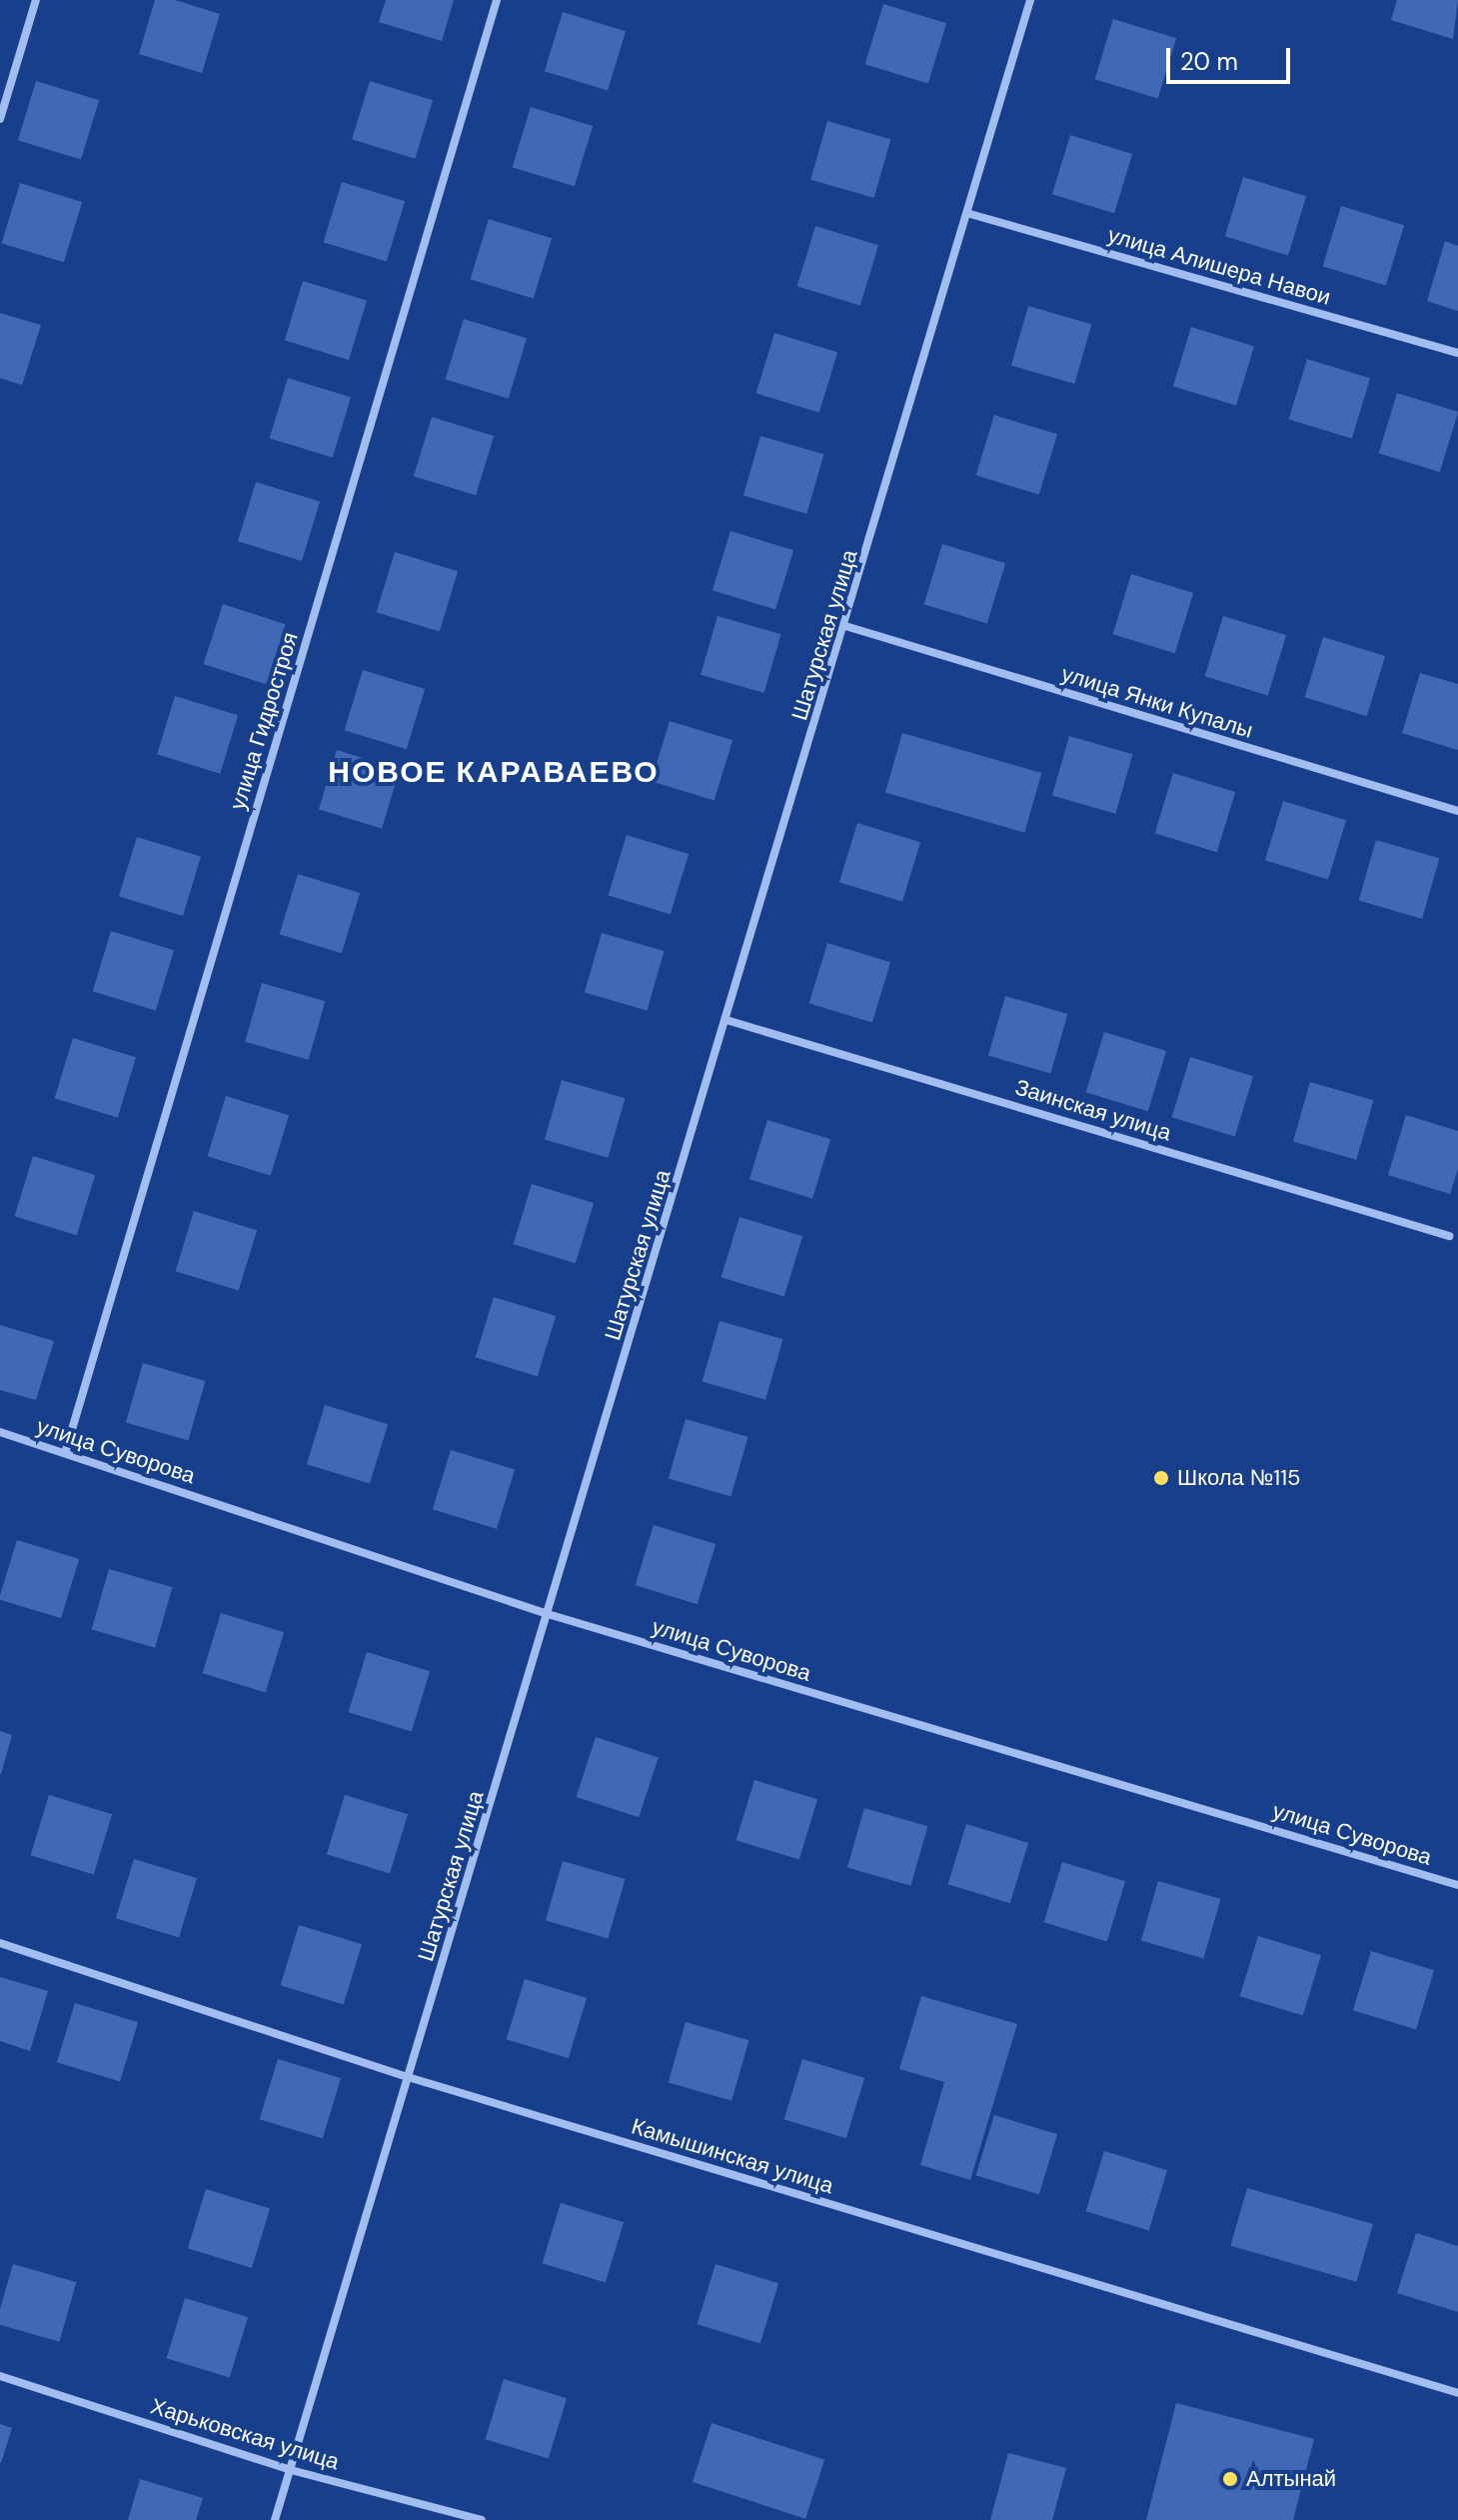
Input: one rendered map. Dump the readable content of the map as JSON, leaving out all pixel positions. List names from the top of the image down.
{
  "streets": {
    "street": [
      "улица Алишера Навои",
      "Шатурская улица",
      "улица Янки Купалы",
      "улица Гидростроя",
      "Заинская улица",
      "улица Суворова",
      "Камышинская улица",
      "Харьковская улица"
    ]
  },
  "crossings": [
    ["улица Алишера Навои", "Шатурская улица"],
    ["Шатурская улица", "улица Янки Купалы"],
    ["Шатурская улица", "Заинская улица"],
    ["Шатурская улица", "улица Суворова"],
    ["Шатурская улица", "Камышинская улица"],
    ["Шатурская улица", "Харьковская улица"],
    ["улица Гидростроя", "улица Суворова"]
  ],
  "districts": ["НОВОЕ КАРАВАЕВО"],
  "places": ["Школа №115", "Алтынай"],
  "scale_bar": "20 m"
}
